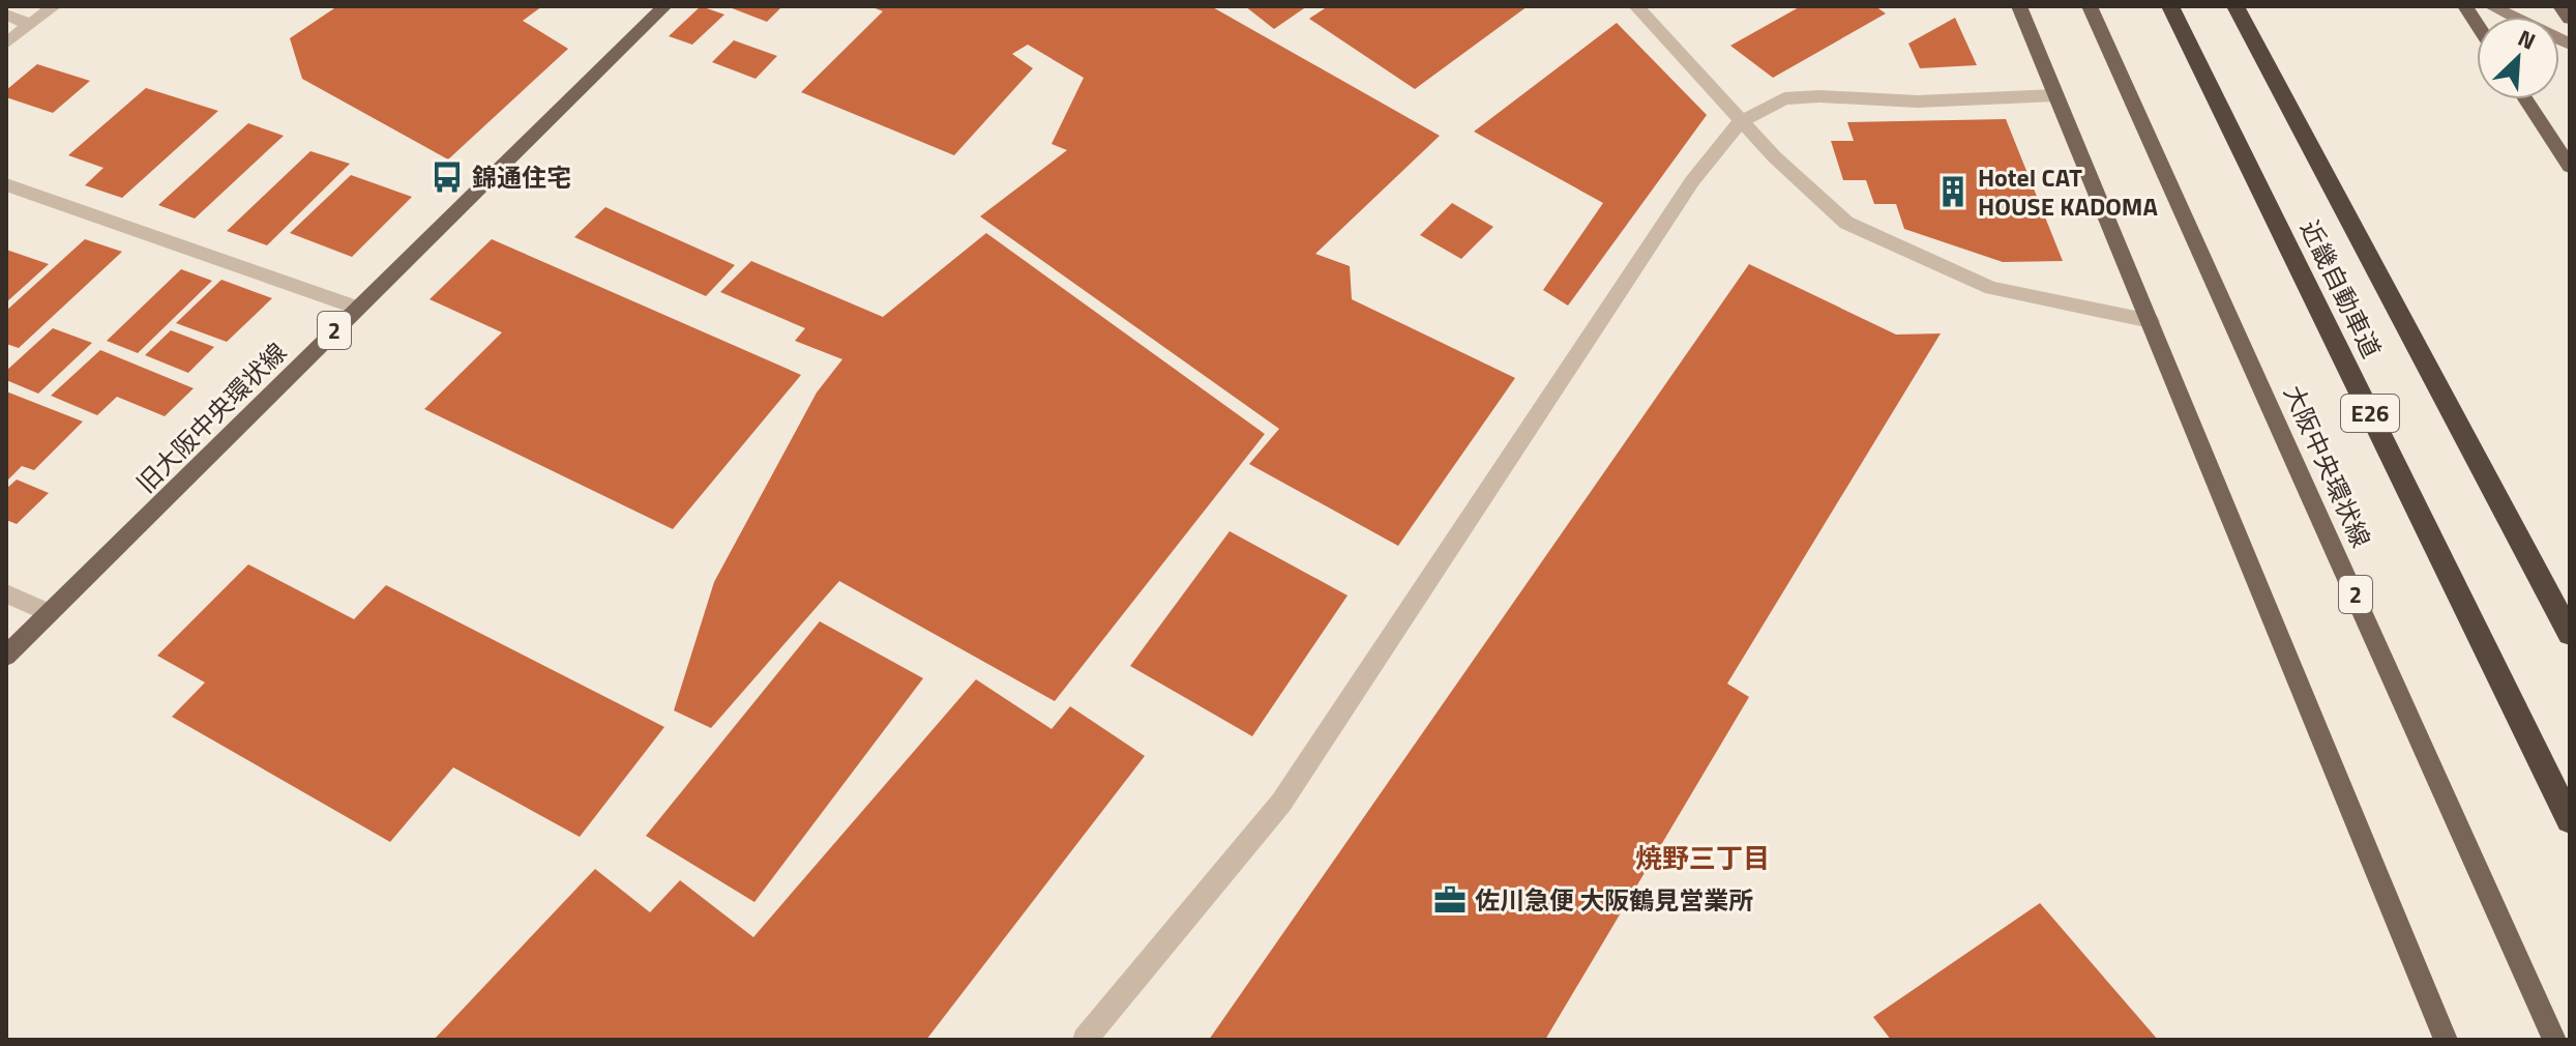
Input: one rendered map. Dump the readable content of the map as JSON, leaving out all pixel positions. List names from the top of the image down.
{
  "streets": {
    "highway": ["近畿自動車道", "E26"],
    "main road": ["2", "旧大阪中央環状線", "大阪中央環状線"]
  },
  "districts": ["焼野三丁目"],
  "places": {
    "bus stop": ["錦通住宅"],
    "building": ["Hotel CAT HOUSE KADOMA"],
    "office": ["佐川急便 大阪鶴見営業所"]
  },
  "north": "top right"
}
